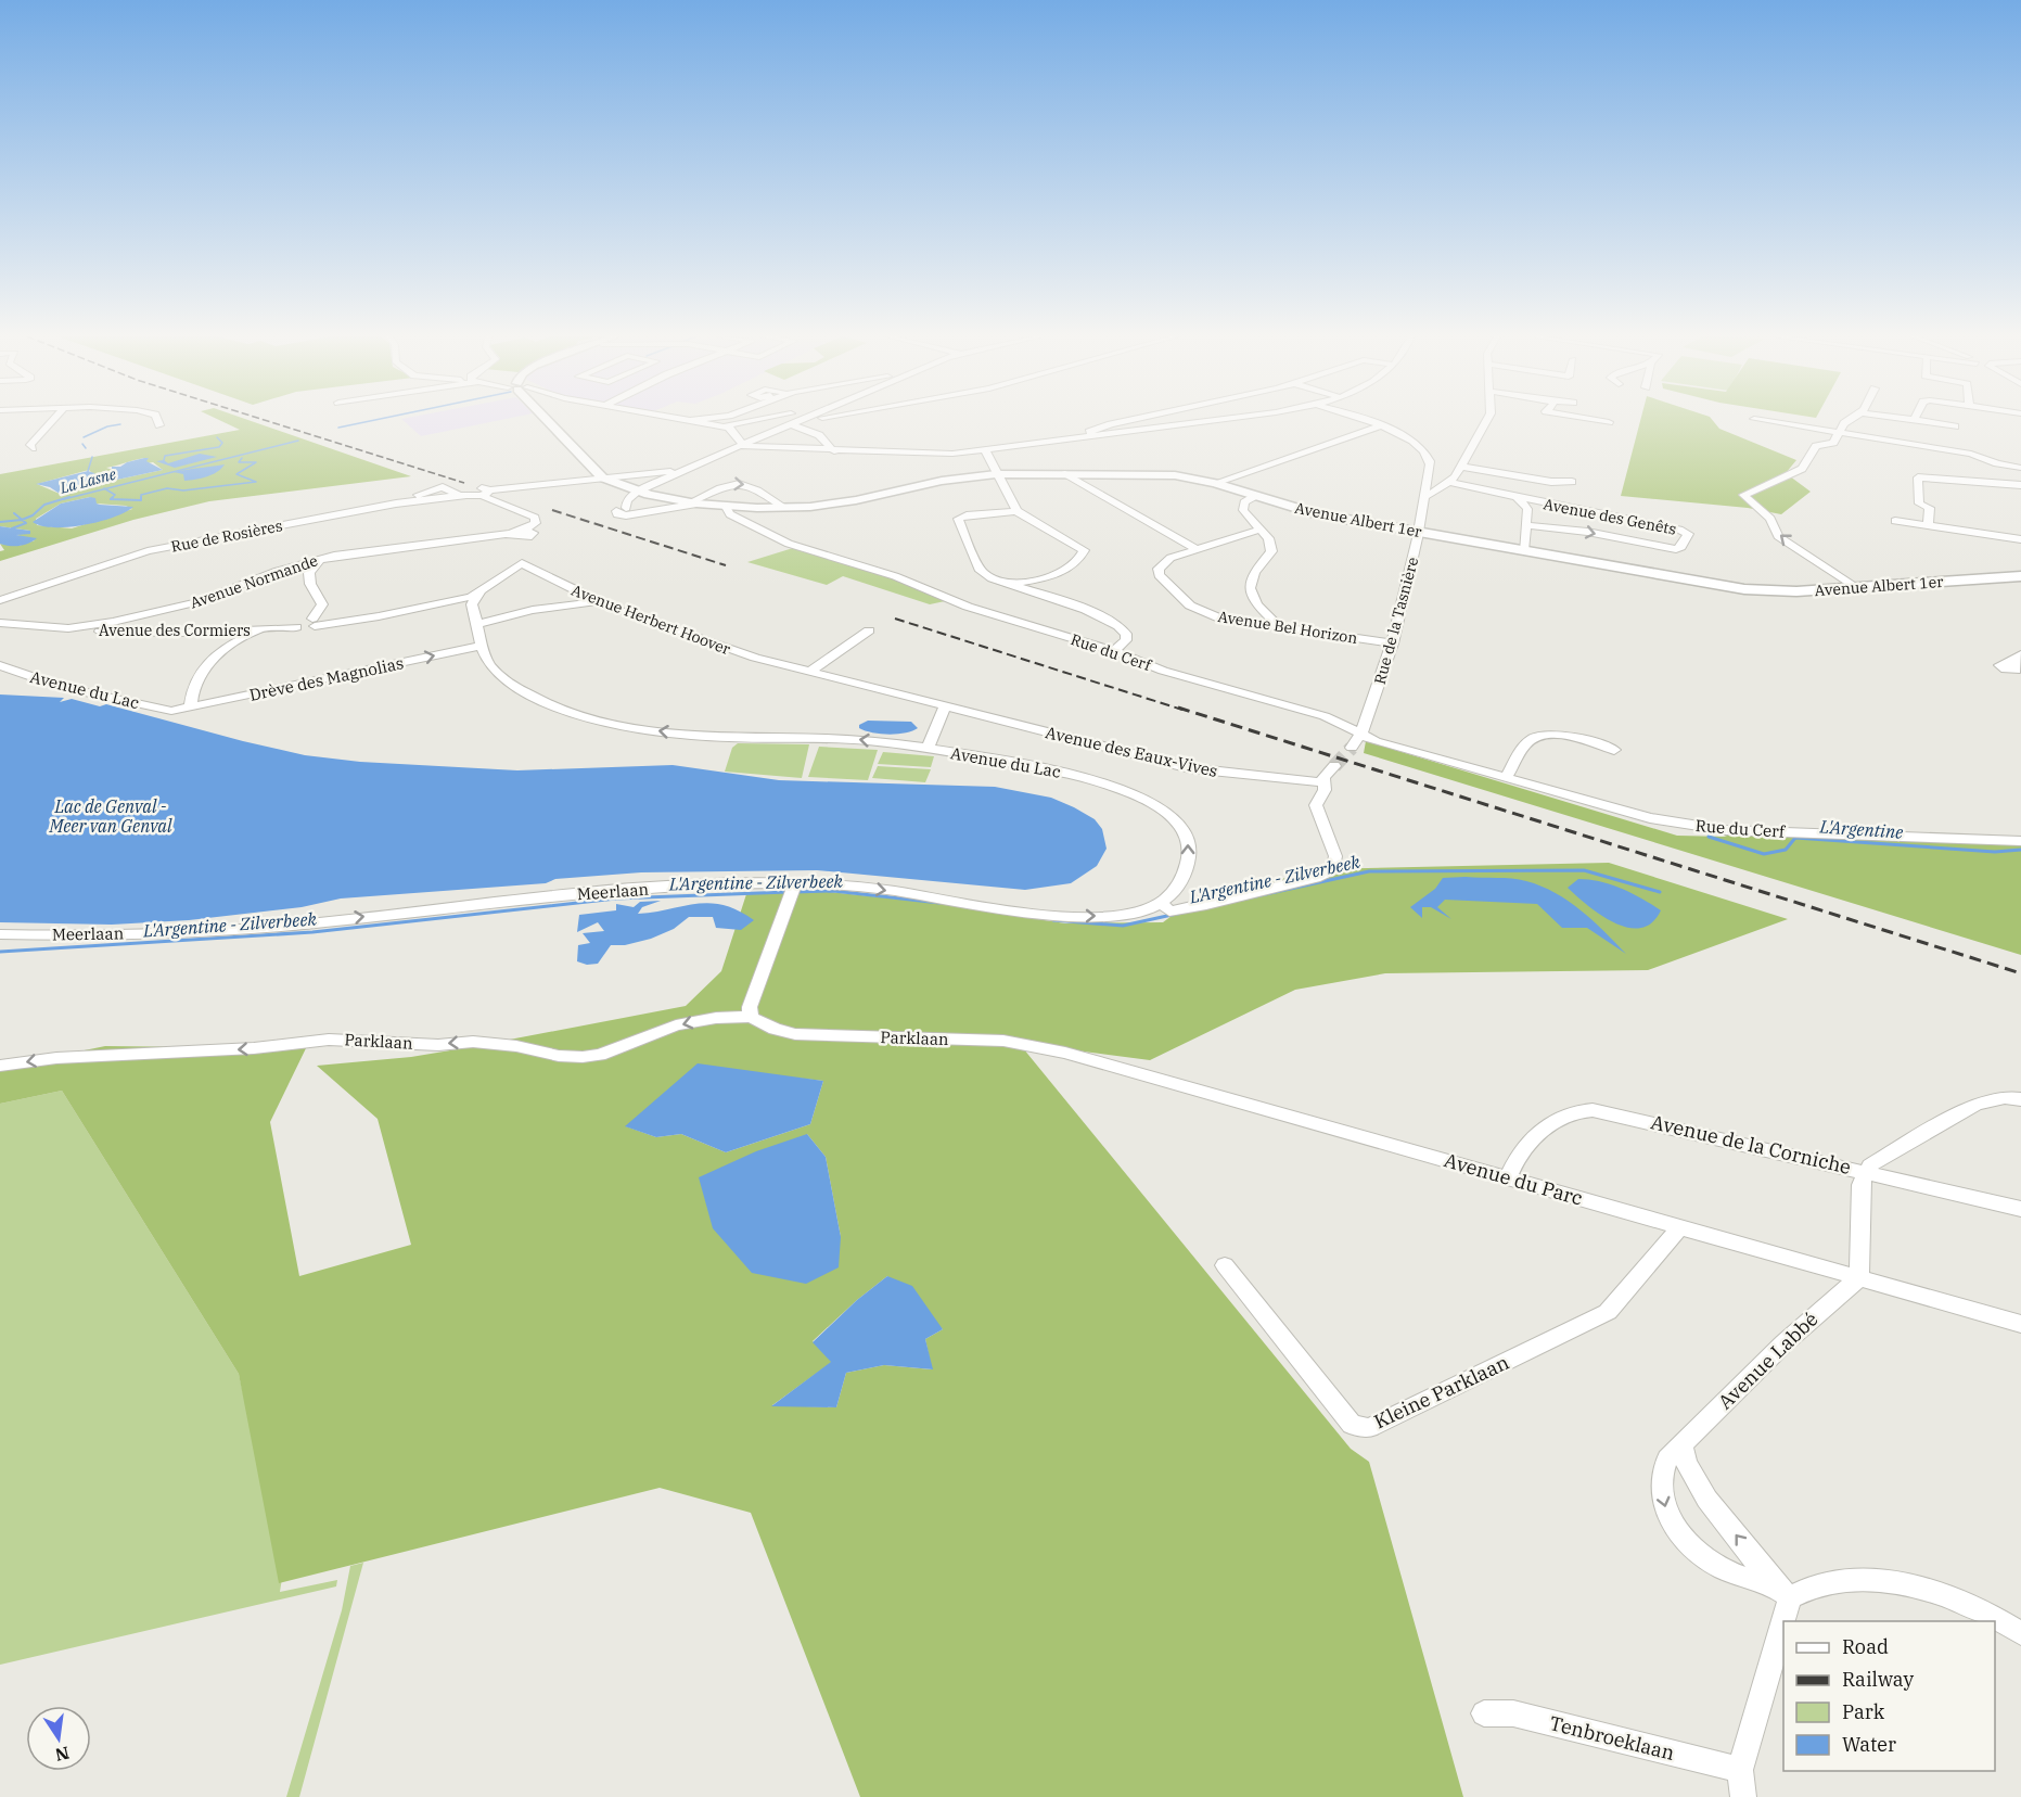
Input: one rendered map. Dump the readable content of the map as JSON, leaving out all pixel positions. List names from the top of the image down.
{
  "streets": {
    "main road": ["Avenue Albert 1er"],
    "street": [
      "Avenue des Genêts",
      "Rue de Rosières",
      "Avenue Normande",
      "Avenue Herbert Hoover",
      "Rue de la Tasnière",
      "Avenue Bel Horizon",
      "Avenue des Cormiers",
      "Rue du Cerf",
      "Drève des Magnolias",
      "Avenue du Lac",
      "Avenue des Eaux-Vives",
      "Meerlaan",
      "Parklaan",
      "Avenue de la Corniche",
      "Avenue du Parc",
      "Avenue Labbé",
      "Kleine Parklaan",
      "Tenbroeklaan"
    ]
  },
  "crossings": [
    ["Avenue Albert 1er", "Rue de la Tasnière"],
    ["Avenue Albert 1er", "Rue du Cerf"],
    ["Avenue Normande", "Avenue des Cormiers"],
    ["Avenue Herbert Hoover", "Avenue des Cormiers"],
    ["Avenue Herbert Hoover", "Avenue des Eaux-Vives"],
    ["Rue de la Tasnière", "Avenue Bel Horizon"],
    ["Rue de la Tasnière", "Rue du Cerf"],
    ["Drève des Magnolias", "Avenue du Lac"],
    ["Avenue du Lac", "Meerlaan"],
    ["Avenue des Eaux-Vives", "Meerlaan"],
    ["Parklaan", "Avenue du Parc"],
    ["Avenue de la Corniche", "Avenue du Parc"],
    ["Avenue du Parc", "Avenue Labbé"],
    ["Avenue du Parc", "Kleine Parklaan"]
  ],
  "one_way": [
    "Drève des Magnolias",
    "Avenue du Lac",
    "Meerlaan",
    "Parklaan"
  ],
  "water": [
    "La Lasne",
    "Lac de Genval - Meer van Genval",
    "L'Argentine",
    "L'Argentine - Zilverbeek"
  ],
  "legend": [
    "Road",
    "Railway",
    "Park",
    "Water"
  ],
  "north": "bottom"
}
